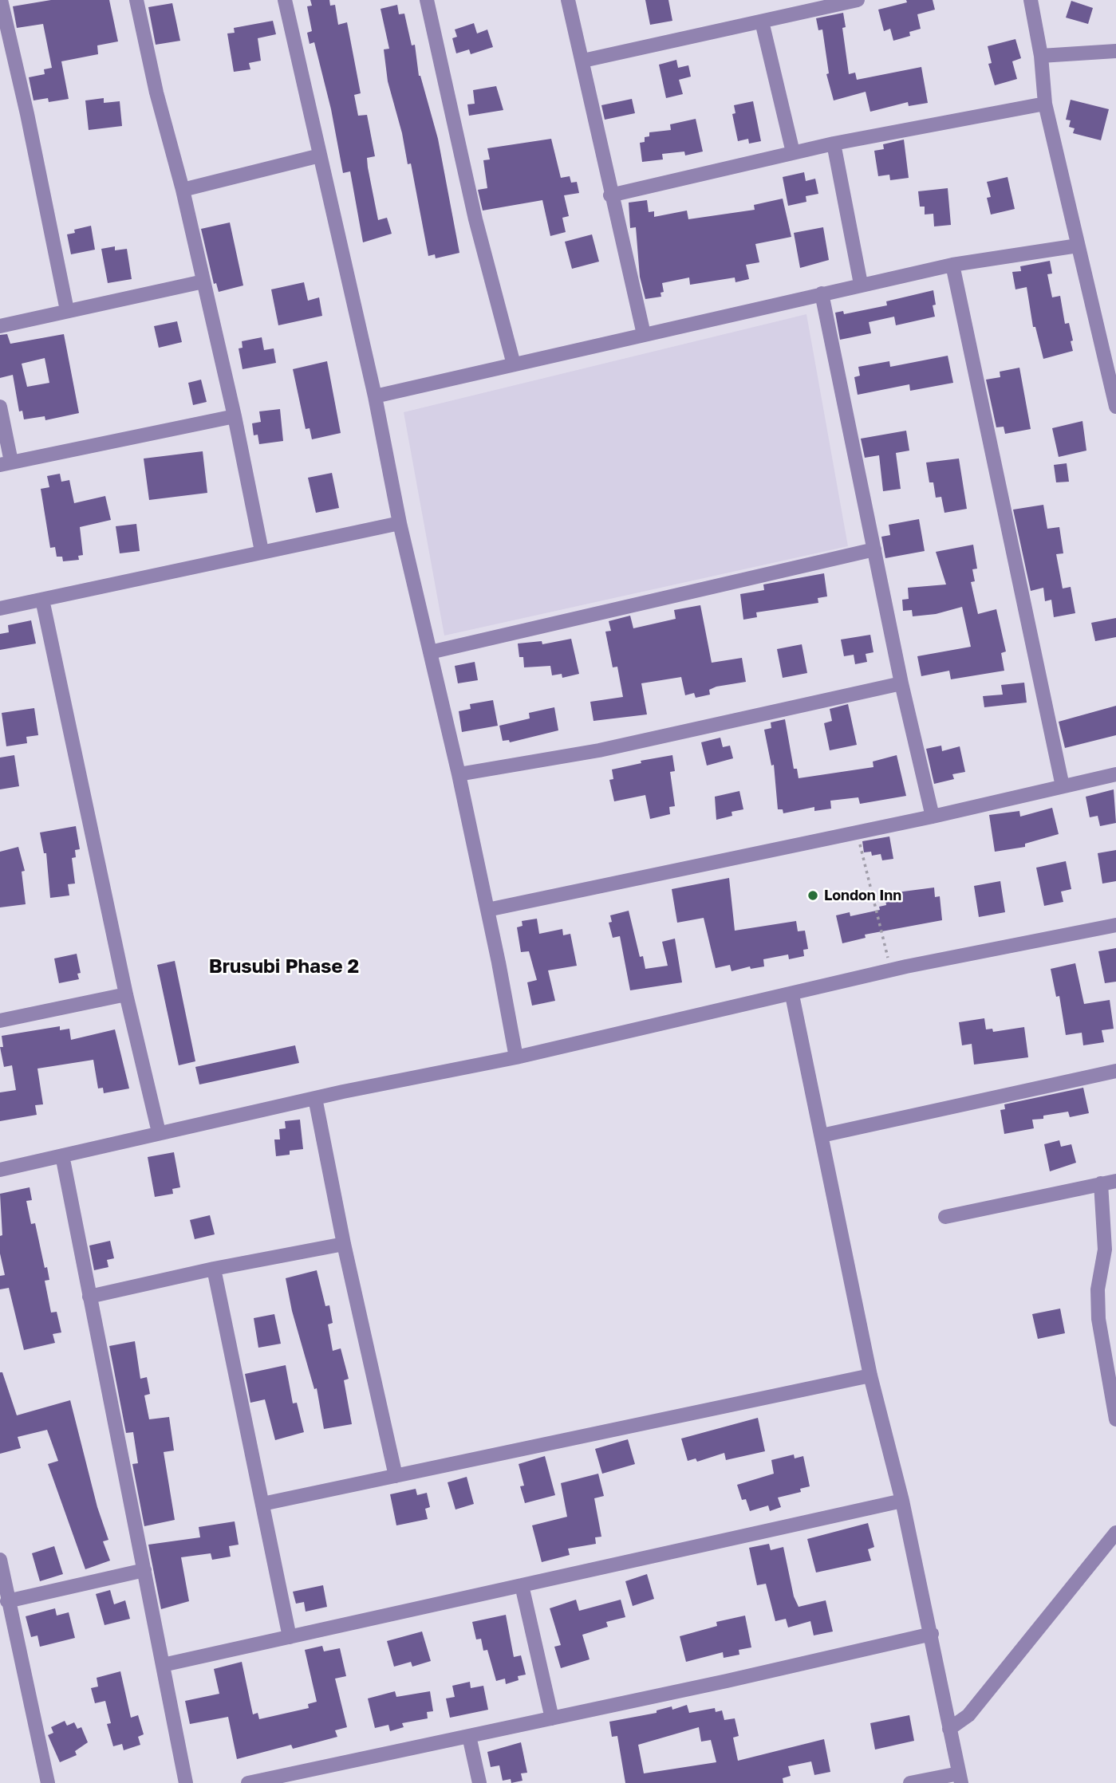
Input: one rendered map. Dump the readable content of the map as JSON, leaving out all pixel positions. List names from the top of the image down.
{
  "districts": ["Brusubi Phase 2"],
  "places": ["London Inn"]
}
